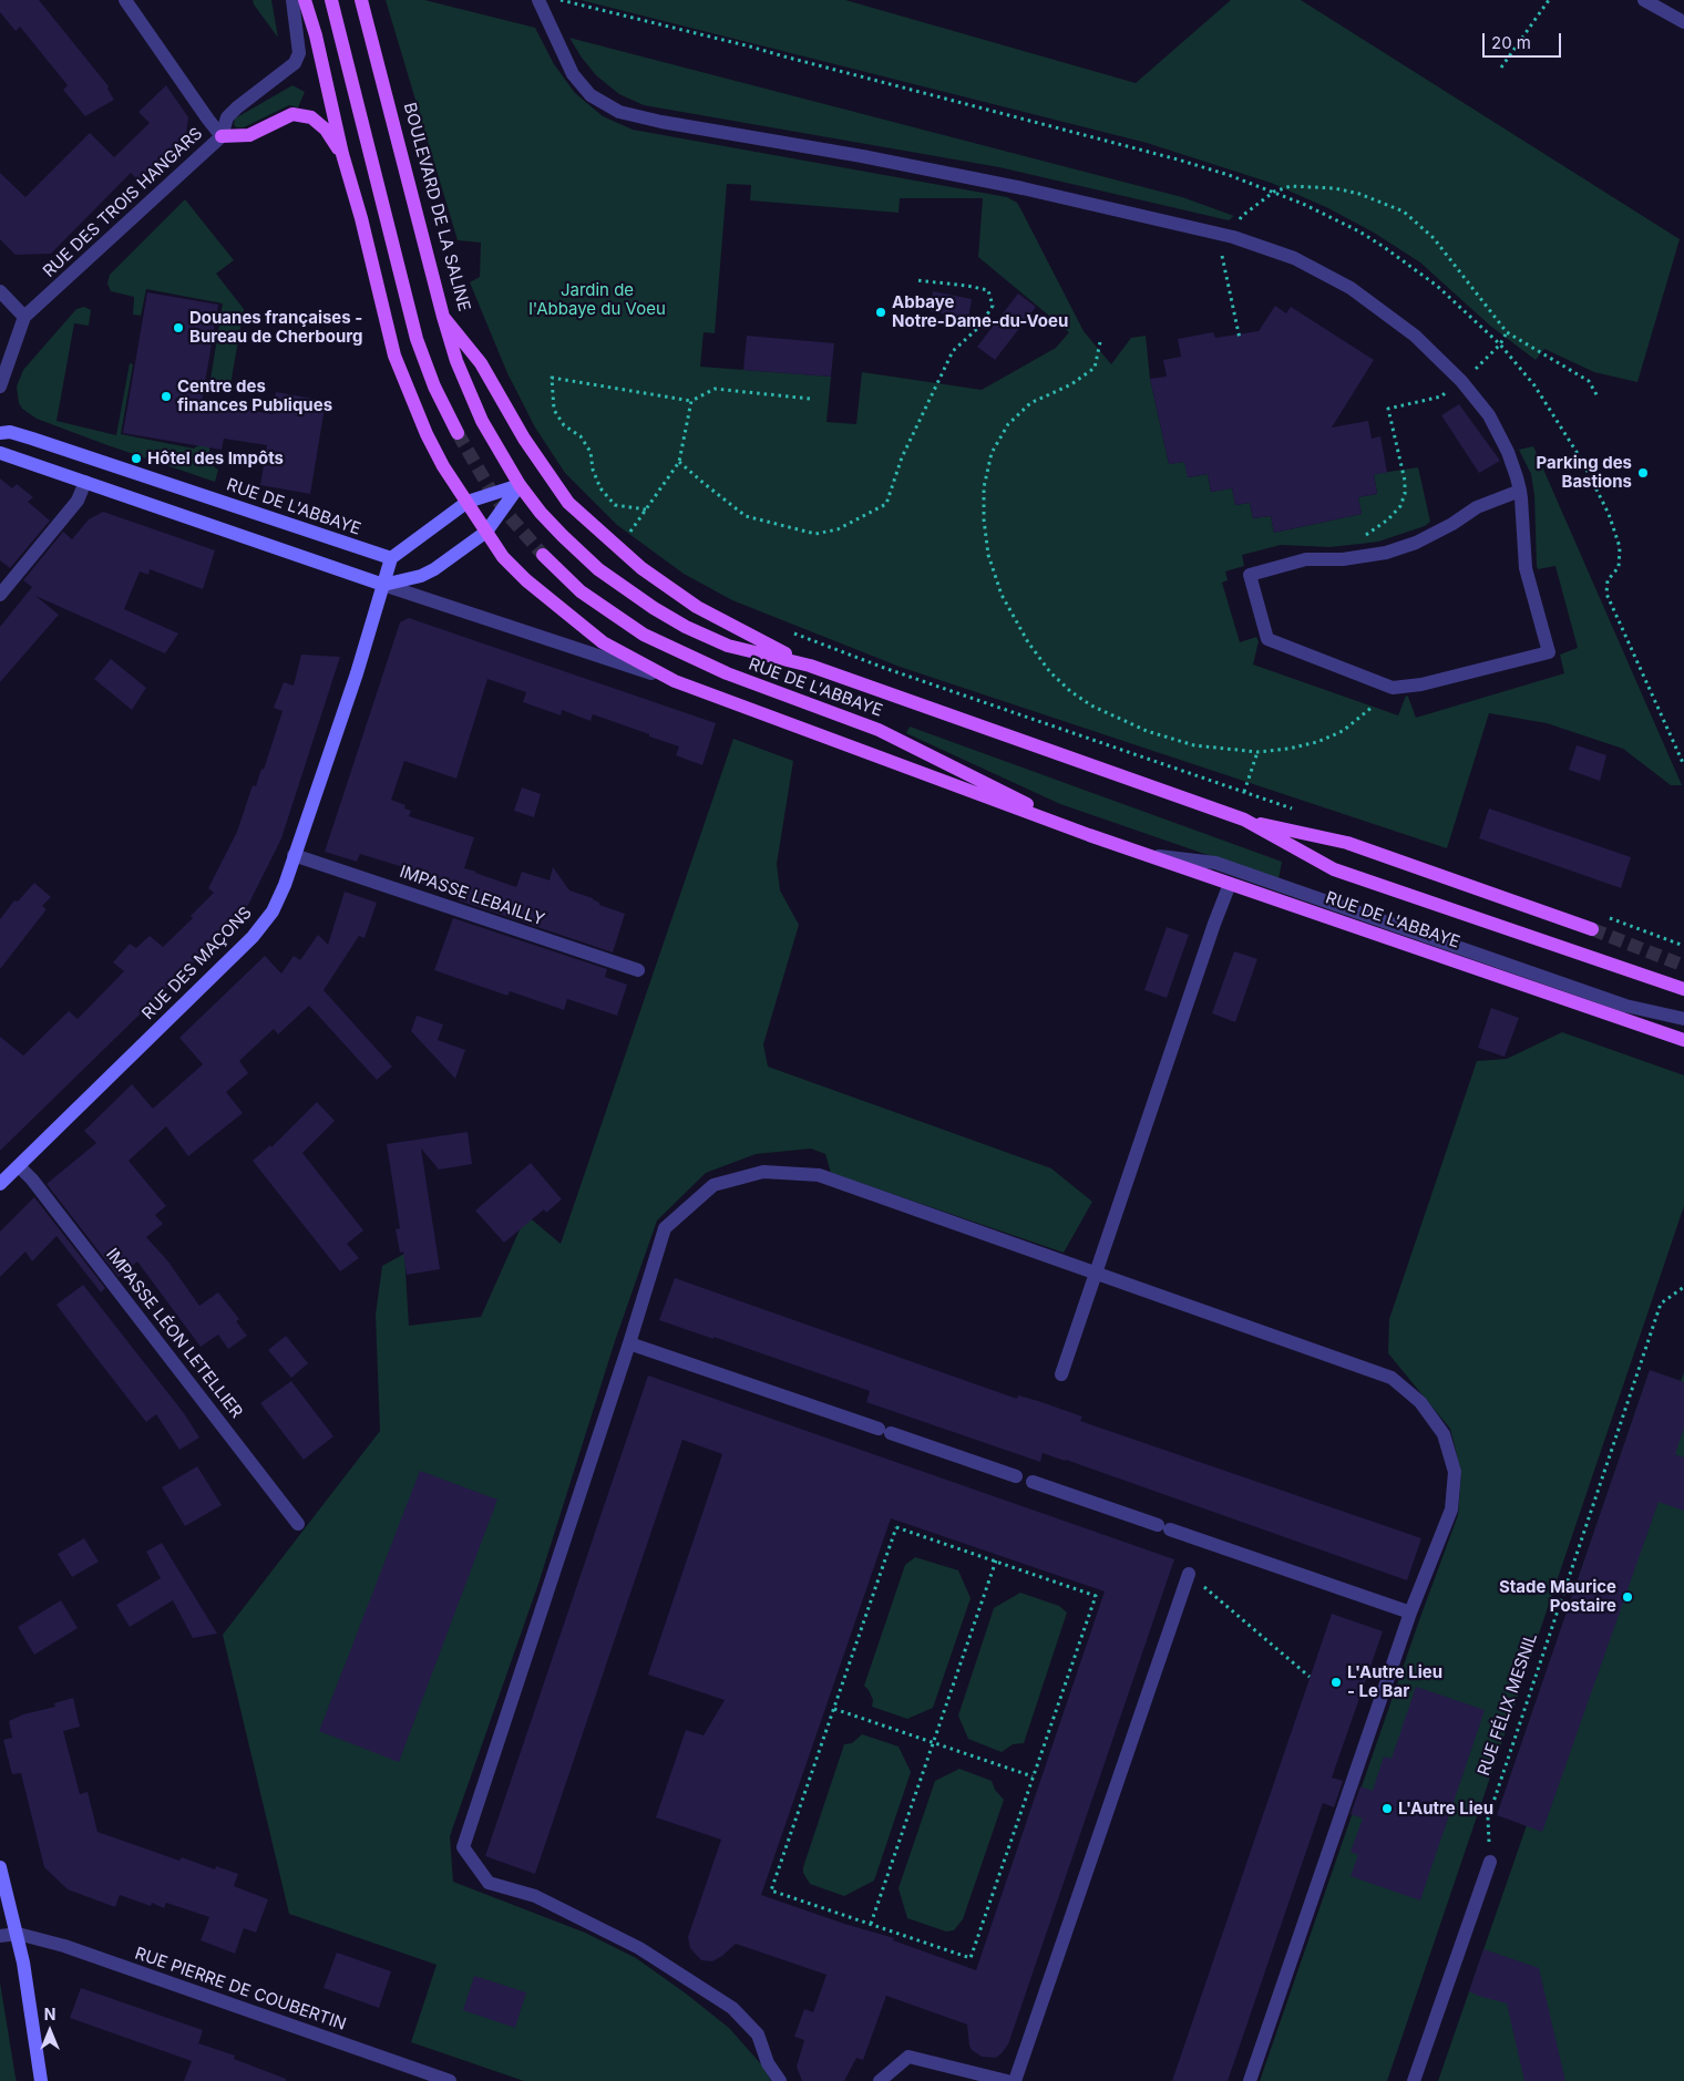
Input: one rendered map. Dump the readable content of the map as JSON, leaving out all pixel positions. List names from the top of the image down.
{
  "streets": {
    "main road": ["BOULEVARD DE LA SALINE", "RUE DE L'ABBAYE", "RUE DES MAÇONS"],
    "street": [
      "RUE DES TROIS HANGARS",
      "IMPASSE LEBAILLY",
      "IMPASSE LÉON LETELLIER",
      "RUE PIERRE DE COUBERTIN"
    ],
    "path": ["RUE FÉLIX MESNIL"]
  },
  "crossings": [
    ["BOULEVARD DE LA SALINE", "RUE DE L'ABBAYE"],
    ["RUE DE L'ABBAYE", "RUE DES MAÇONS"],
    ["IMPASSE LEBAILLY", "RUE DES MAÇONS"],
    ["RUE DES MAÇONS", "IMPASSE LÉON LETELLIER"]
  ],
  "parks": ["Jardin de l'Abbaye du Voeu"],
  "places": [
    "Abbaye Notre-Dame-du-Voeu",
    "Douanes françaises - Bureau de Cherbourg",
    "Centre des finances Publiques",
    "Hôtel des Impôts",
    "Parking des Bastions",
    "Stade Maurice Postaire",
    "L'Autre Lieu - Le Bar",
    "L'Autre Lieu"
  ],
  "scale_bar": "20 m",
  "north": "top"
}
